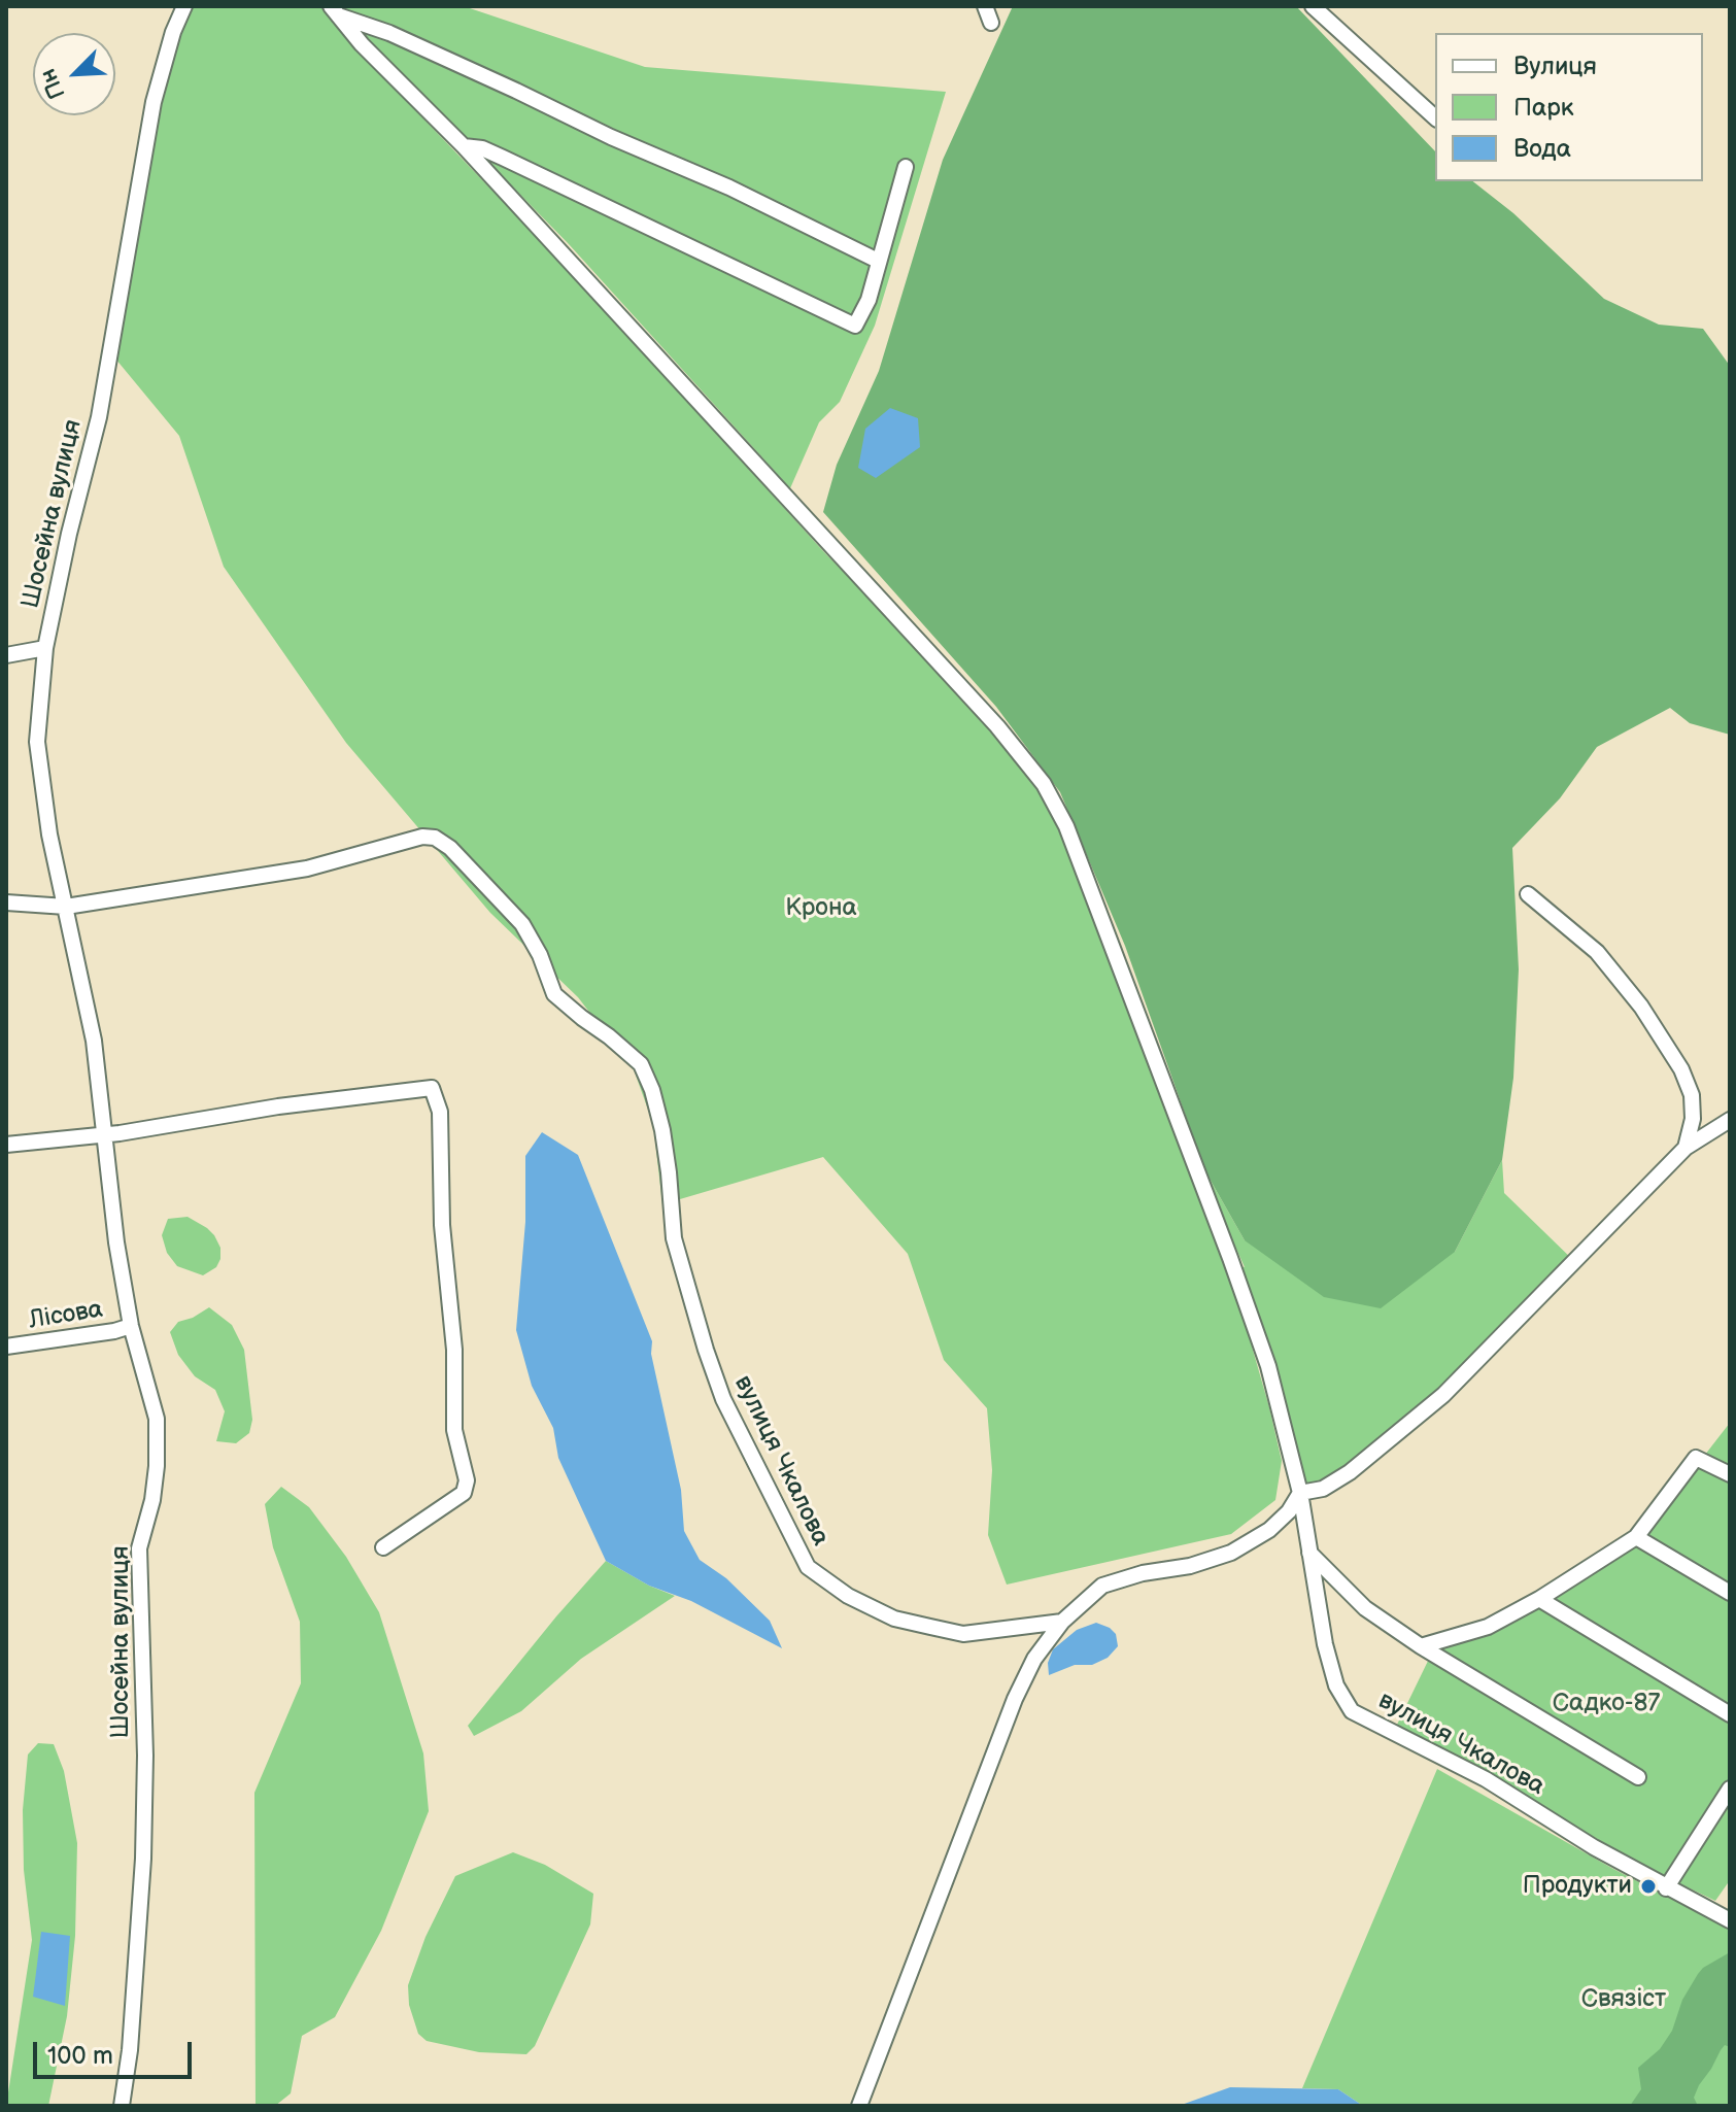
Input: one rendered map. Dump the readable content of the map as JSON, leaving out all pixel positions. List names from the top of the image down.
{
  "streets": {
    "street": ["Шосейна вулиця", "Лісова", "вулиця Чкалова"]
  },
  "crossings": [
    ["Шосейна вулиця", "Лісова"],
    ["Шосейна вулиця", "вулиця Чкалова"]
  ],
  "parks": ["Крона", "Садко-87", "Связіст"],
  "places": ["Продукти"],
  "legend": ["Вулиця", "Парк", "Вода"],
  "scale_bar": "100 m",
  "north": "bottom left"
}
